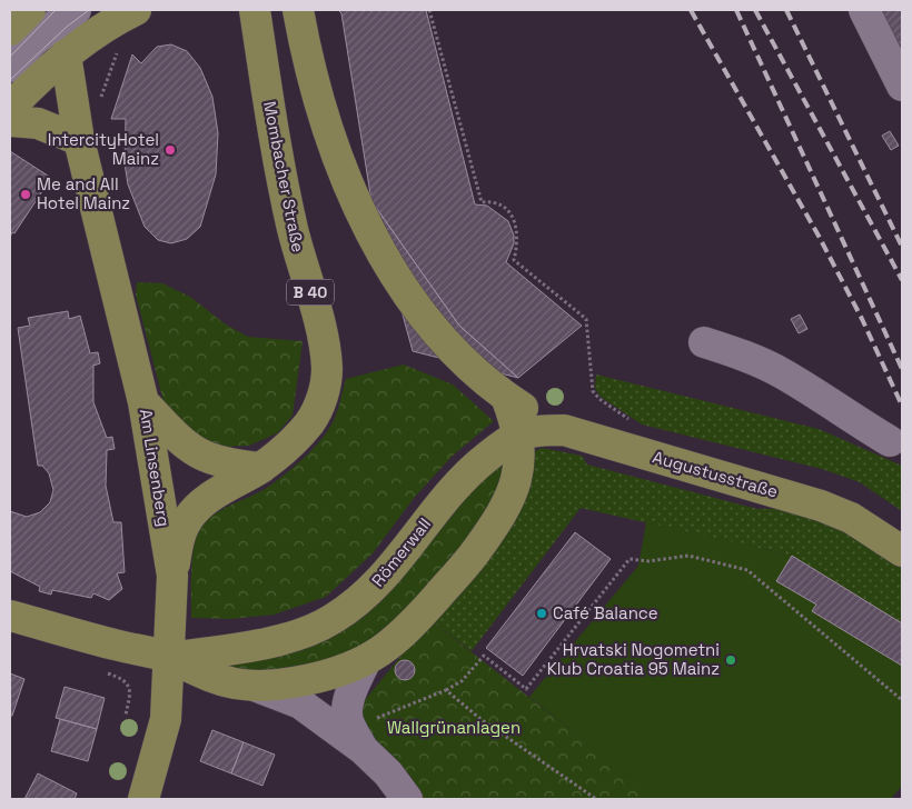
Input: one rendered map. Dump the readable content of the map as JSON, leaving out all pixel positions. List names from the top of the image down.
{
  "streets": {
    "main road": [
      "Mombacher Straße",
      "B 40",
      "Am Linsenberg",
      "Augustusstraße",
      "Römerwall"
    ]
  },
  "crossings": [
    ["Mombacher Straße", "Am Linsenberg"],
    ["Am Linsenberg", "Römerwall"],
    ["Augustusstraße", "Römerwall"]
  ],
  "parks": ["Wallgrünanlagen"],
  "places": [
    "IntercityHotel Mainz",
    "Me and All Hotel Mainz",
    "Café Balance",
    "Hrvatski Nogometni Klub Croatia 95 Mainz"
  ]
}
